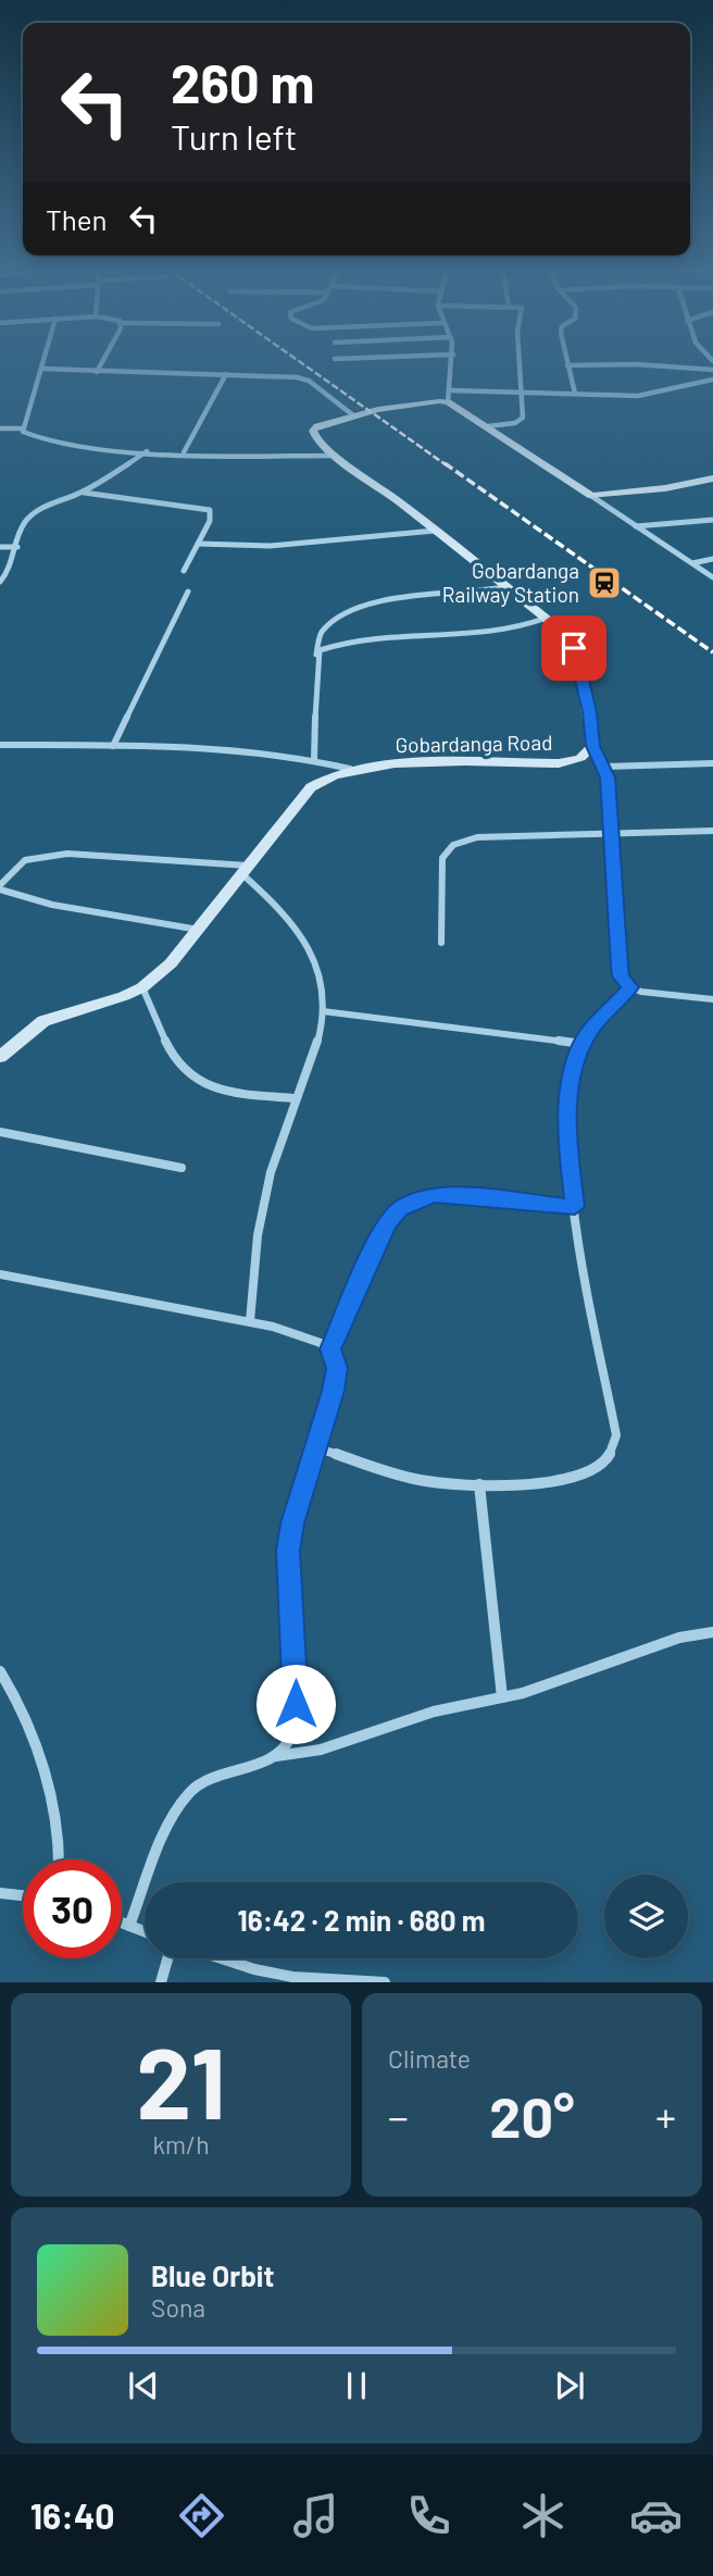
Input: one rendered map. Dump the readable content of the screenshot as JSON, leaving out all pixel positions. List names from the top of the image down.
{
  "streets": {
    "main road": ["Gobardanga Road"]
  },
  "places": {
    "station": ["Gobardanga Railway Station"]
  },
  "page": {
    "turn": ["260 m", "Turn left"],
    "then": "Then",
    "limit": "30",
    "trip": "16:42 · 2 min · 680 m",
    "tile": [
      ["21", "km/h"],
      "Climate"
    ],
    "heat": ["−", "20°", "+"],
    "song": ["Blue Orbit", "Sona"],
    "tabs": "16:40"
  }
}
